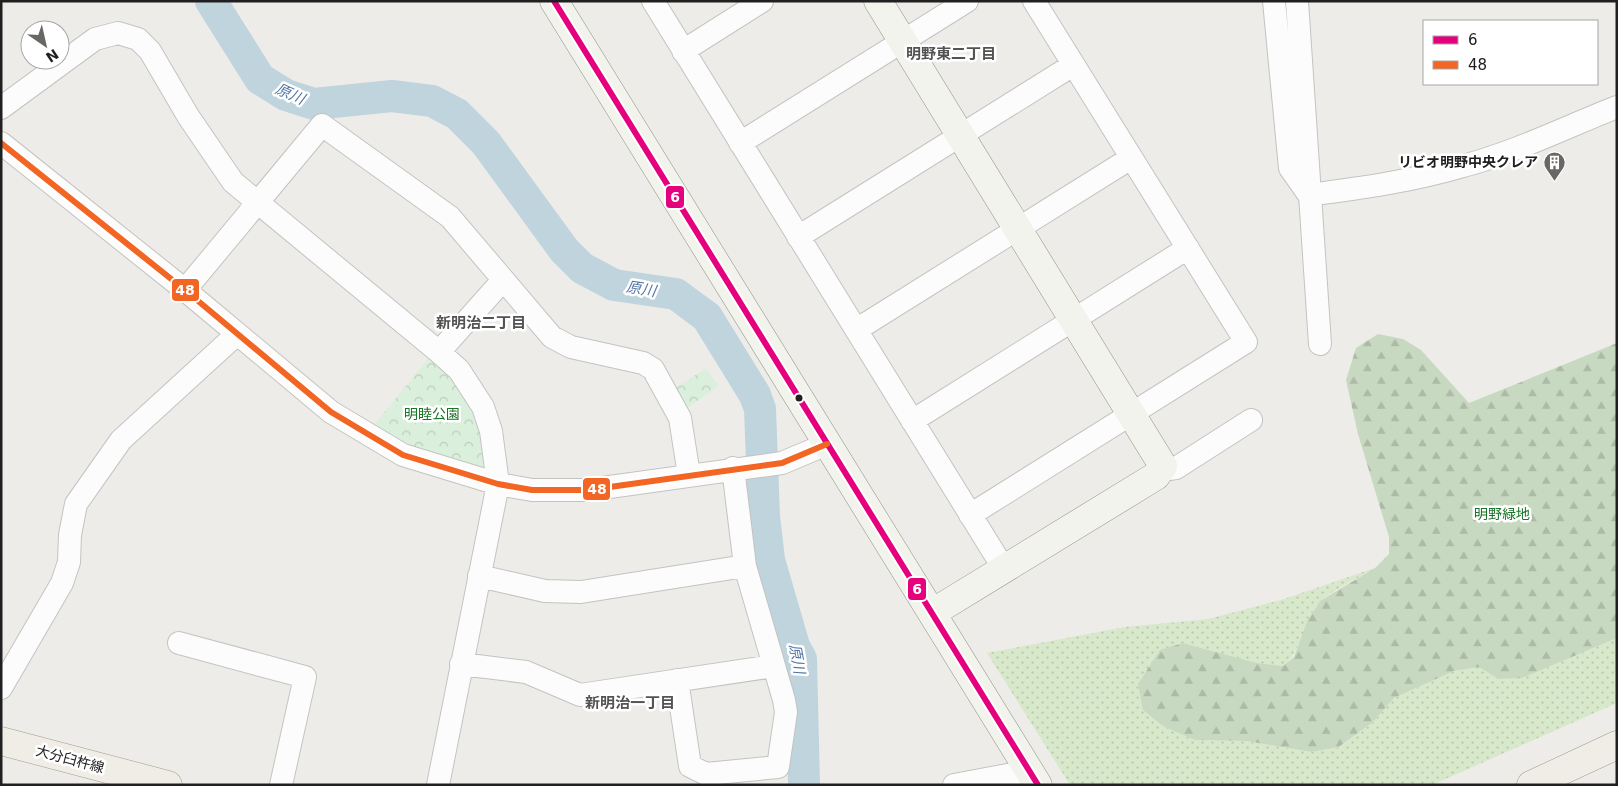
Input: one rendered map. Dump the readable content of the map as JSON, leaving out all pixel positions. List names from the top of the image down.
{
  "streets": {
    "main road": ["大分臼杵線"]
  },
  "districts": ["明野東二丁目", "新明治二丁目", "新明治一丁目"],
  "water": ["原川"],
  "parks": ["明睦公園", "明野緑地"],
  "places": {
    "building": ["リビオ明野中央クレア"]
  },
  "lines": ["transit line 6", "transit line 48"],
  "legend": ["6", "48"],
  "north": "bottom right"
}
